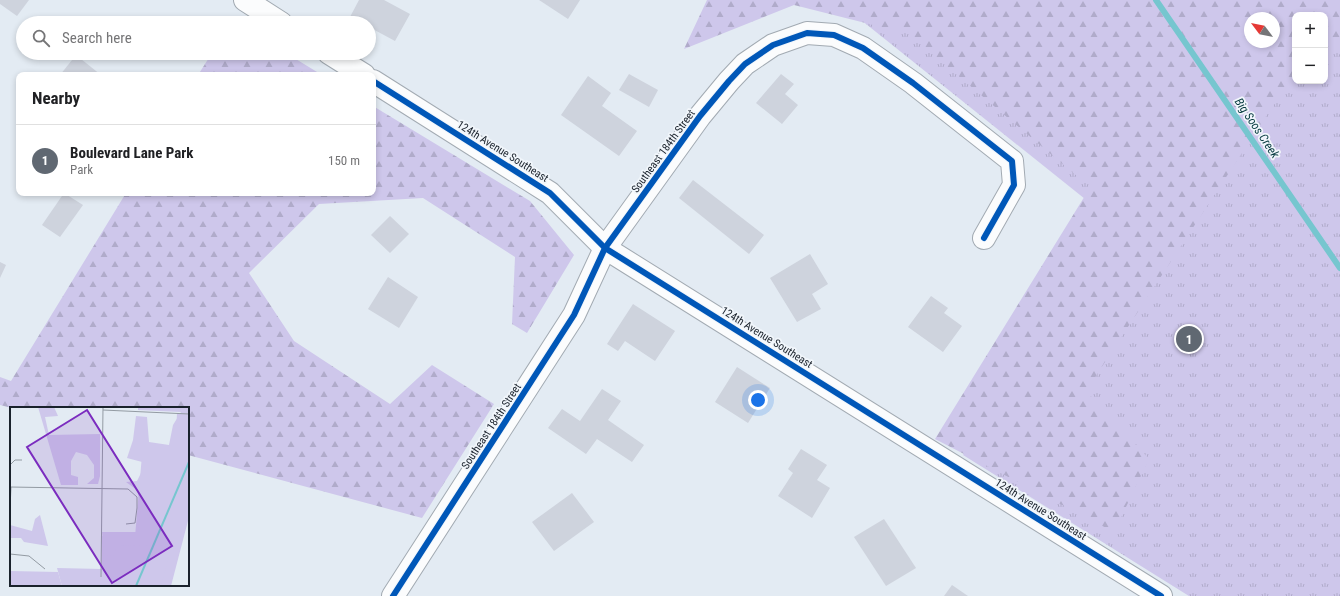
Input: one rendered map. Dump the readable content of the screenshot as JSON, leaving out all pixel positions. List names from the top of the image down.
{
  "streets": {
    "street": ["124th Avenue Southeast", "Southeast 184th Street"]
  },
  "crossings": [
    ["124th Avenue Southeast", "Southeast 184th Street"]
  ],
  "water": ["Big Soos Creek"],
  "north": "top left",
  "page": {
    "map_buttons": ["+", "−"],
    "search": "Search here",
    "heading": "Nearby",
    "list": [
      {
        "mark": "1",
        "name": "Boulevard Lane Park",
        "note": "Park",
        "value": "150 m"
      }
    ],
    "pins": "1"
  }
}
